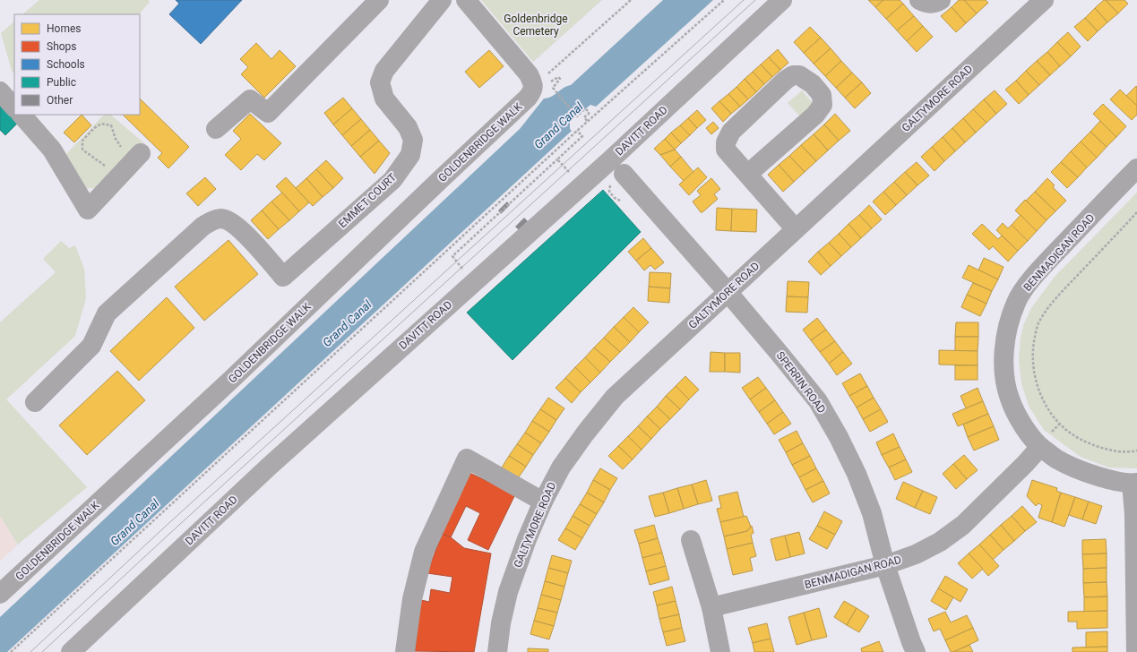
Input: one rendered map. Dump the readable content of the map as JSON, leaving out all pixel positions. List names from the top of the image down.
{
  "streets": {
    "main road": ["DAVITT ROAD"],
    "street": [
      "GALTYMORE ROAD",
      "GOLDENBRIDGE WALK",
      "EMMET COURT",
      "BENMADIGAN ROAD",
      "SPERRIN ROAD"
    ]
  },
  "crossings": [
    ["GALTYMORE ROAD", "SPERRIN ROAD"],
    ["BENMADIGAN ROAD", "SPERRIN ROAD"]
  ],
  "water": ["Grand Canal"],
  "parks": ["Goldenbridge Cemetery"],
  "legend": [
    "Homes",
    "Shops",
    "Schools",
    "Public",
    "Other"
  ]
}
